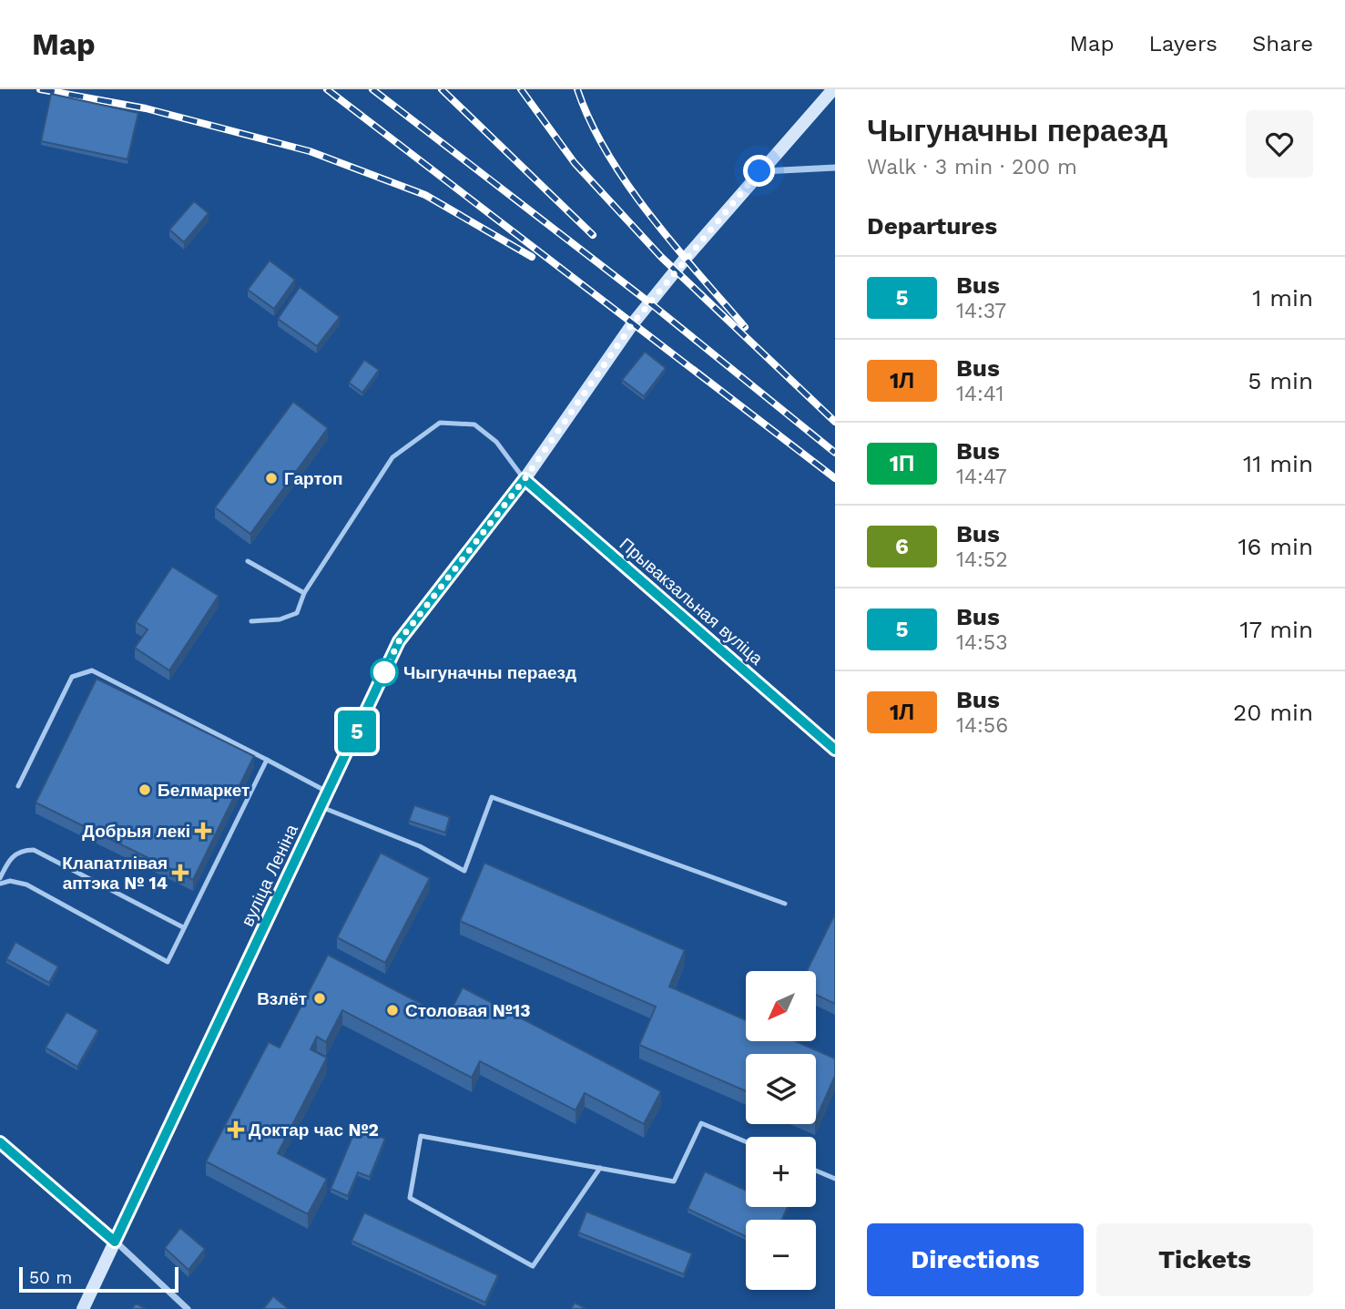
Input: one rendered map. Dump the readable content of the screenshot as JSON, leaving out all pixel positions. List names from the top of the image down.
{
  "streets": {
    "street": ["Прывакзальная вуліца", "вуліца Леніна"]
  },
  "crossings": [
    ["Прывакзальная вуліца", "вуліца Леніна"]
  ],
  "places": {
    "other": [
      "Гартоп",
      "Чыгуначны пераезд",
      "Белмаркет",
      "Взлёт",
      "Столовая №13"
    ],
    "health": ["Добрыя лекі", "Клапатлівая аптэка № 14", "Доктар час №2"]
  },
  "lines": ["bus line 5"],
  "scale_bar": "50 m",
  "north": "bottom left",
  "page": {
    "header": "Map",
    "nav": ["Map", "Layers", "Share"],
    "on_map": "5",
    "heading": [
      ["Чыгуначны пераезд", "Walk · 3 min · 200 m"],
      "Departures"
    ],
    "list": [
      {
        "mark": "5",
        "name": "Bus",
        "note": "14:37",
        "value": "1 min"
      },
      {
        "mark": "1Л",
        "name": "Bus",
        "note": "14:41",
        "value": "5 min"
      },
      {
        "mark": "1П",
        "name": "Bus",
        "note": "14:47",
        "value": "11 min"
      },
      {
        "mark": "6",
        "name": "Bus",
        "note": "14:52",
        "value": "16 min"
      },
      {
        "mark": "5",
        "name": "Bus",
        "note": "14:53",
        "value": "17 min"
      },
      {
        "mark": "1Л",
        "name": "Bus",
        "note": "14:56",
        "value": "20 min"
      }
    ],
    "map_buttons": ["+", "−"],
    "buttons": ["Directions", "Tickets"],
    "scale": "50 m"
  }
}
